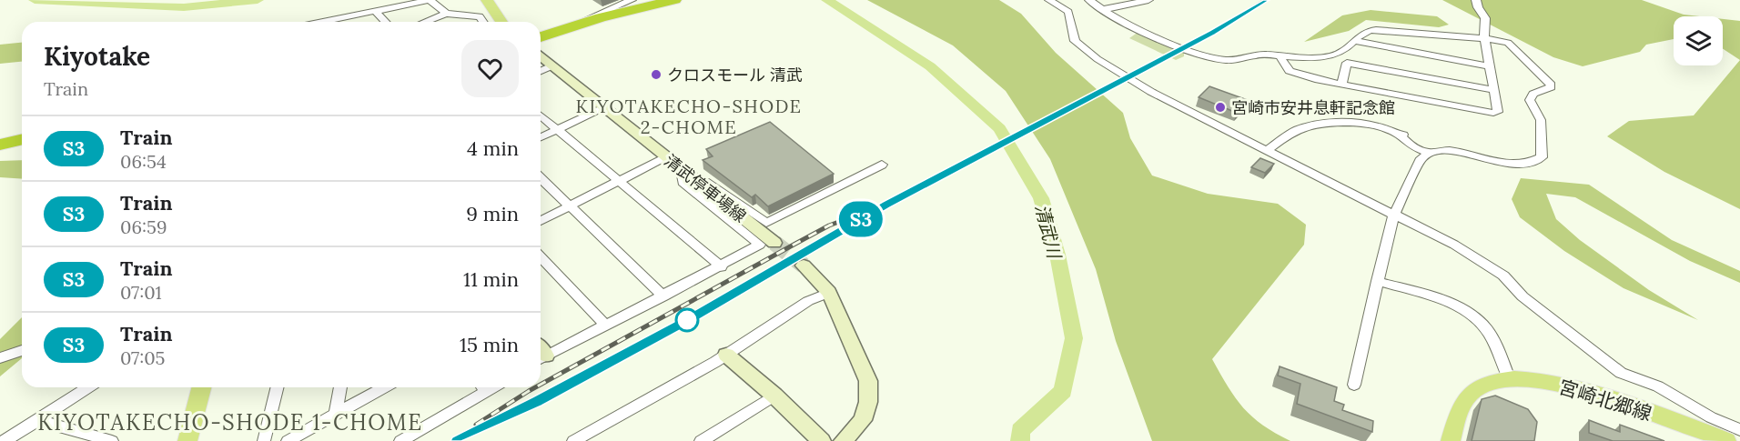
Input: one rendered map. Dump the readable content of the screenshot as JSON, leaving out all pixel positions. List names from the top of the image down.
{
  "streets": {
    "main road": ["清武停車場線", "宮崎北郷線"]
  },
  "districts": ["KIYOTAKECHO-SHODE 2-CHOME", "KIYOTAKECHO-SHODE 1-CHOME"],
  "water": ["清武川"],
  "places": ["クロスモール 清武", "宮崎市安井息軒記念館"],
  "page": {
    "on_map": "S3",
    "heading": ["Kiyotake", "Train"],
    "list": [
      {
        "mark": "S3",
        "name": "Train",
        "note": "06:54",
        "value": "4 min"
      },
      {
        "mark": "S3",
        "name": "Train",
        "note": "06:59",
        "value": "9 min"
      },
      {
        "mark": "S3",
        "name": "Train",
        "note": "07:01",
        "value": "11 min"
      },
      {
        "mark": "S3",
        "name": "Train",
        "note": "07:05",
        "value": "15 min"
      }
    ]
  }
}
